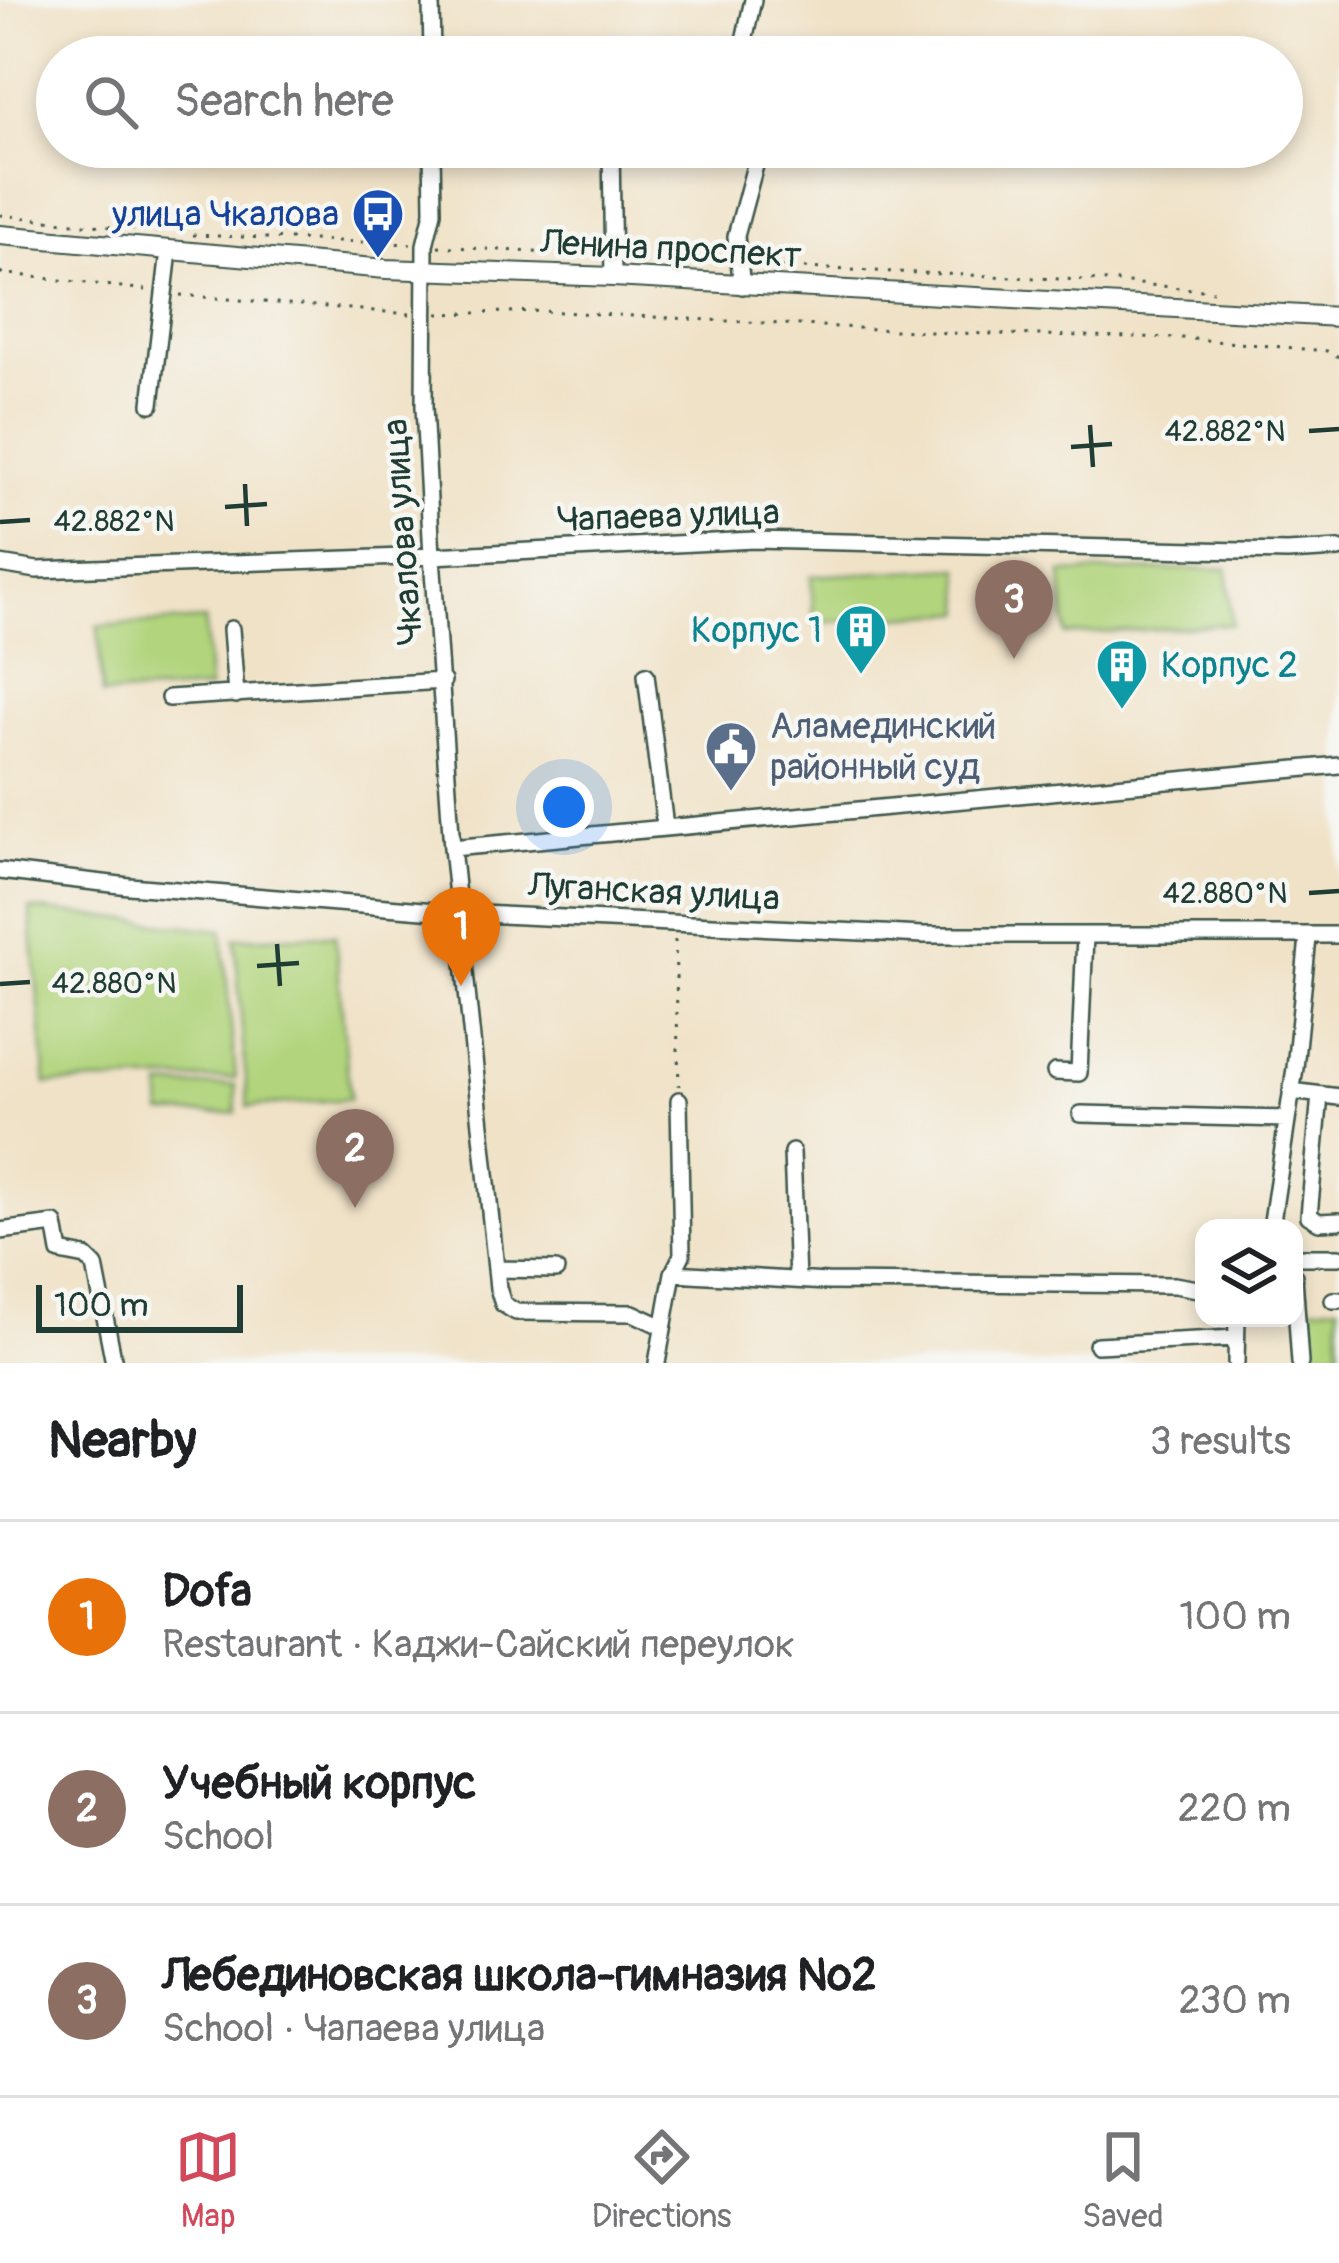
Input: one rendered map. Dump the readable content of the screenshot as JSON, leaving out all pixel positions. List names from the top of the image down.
{
  "streets": {
    "main road": ["Ленина проспект"],
    "street": ["Чапаева улица", "Чкалова улица", "Луганская улица"]
  },
  "crossings": [
    ["Ленина проспект", "Чкалова улица"],
    ["Чапаева улица", "Чкалова улица"],
    ["Чкалова улица", "Луганская улица"]
  ],
  "places": {
    "bus stop": ["улица Чкалова"],
    "building": ["Корпус 1", "Корпус 2"],
    "public building": ["Аламединский районный суд"]
  },
  "scale_bar": "100 m",
  "page": {
    "search": "Search here",
    "pins": ["3", "1", "2"],
    "scale": "100 m",
    "heading": ["Nearby", "3 results"],
    "list": [
      {
        "mark": "1",
        "name": "Dofa",
        "note": "Restaurant · Каджи-Сайский переулок",
        "value": "100 m"
      },
      {
        "mark": "2",
        "name": "Учебный корпус",
        "note": "School",
        "value": "220 m"
      },
      {
        "mark": "3",
        "name": "Лебединовская школа-гимназия №2",
        "note": "School · Чапаева улица",
        "value": "230 m"
      }
    ],
    "nav": ["Map", "Directions", "Saved"]
  },
  "coordinates": ["42.882°N", "42.880°N"]
}
